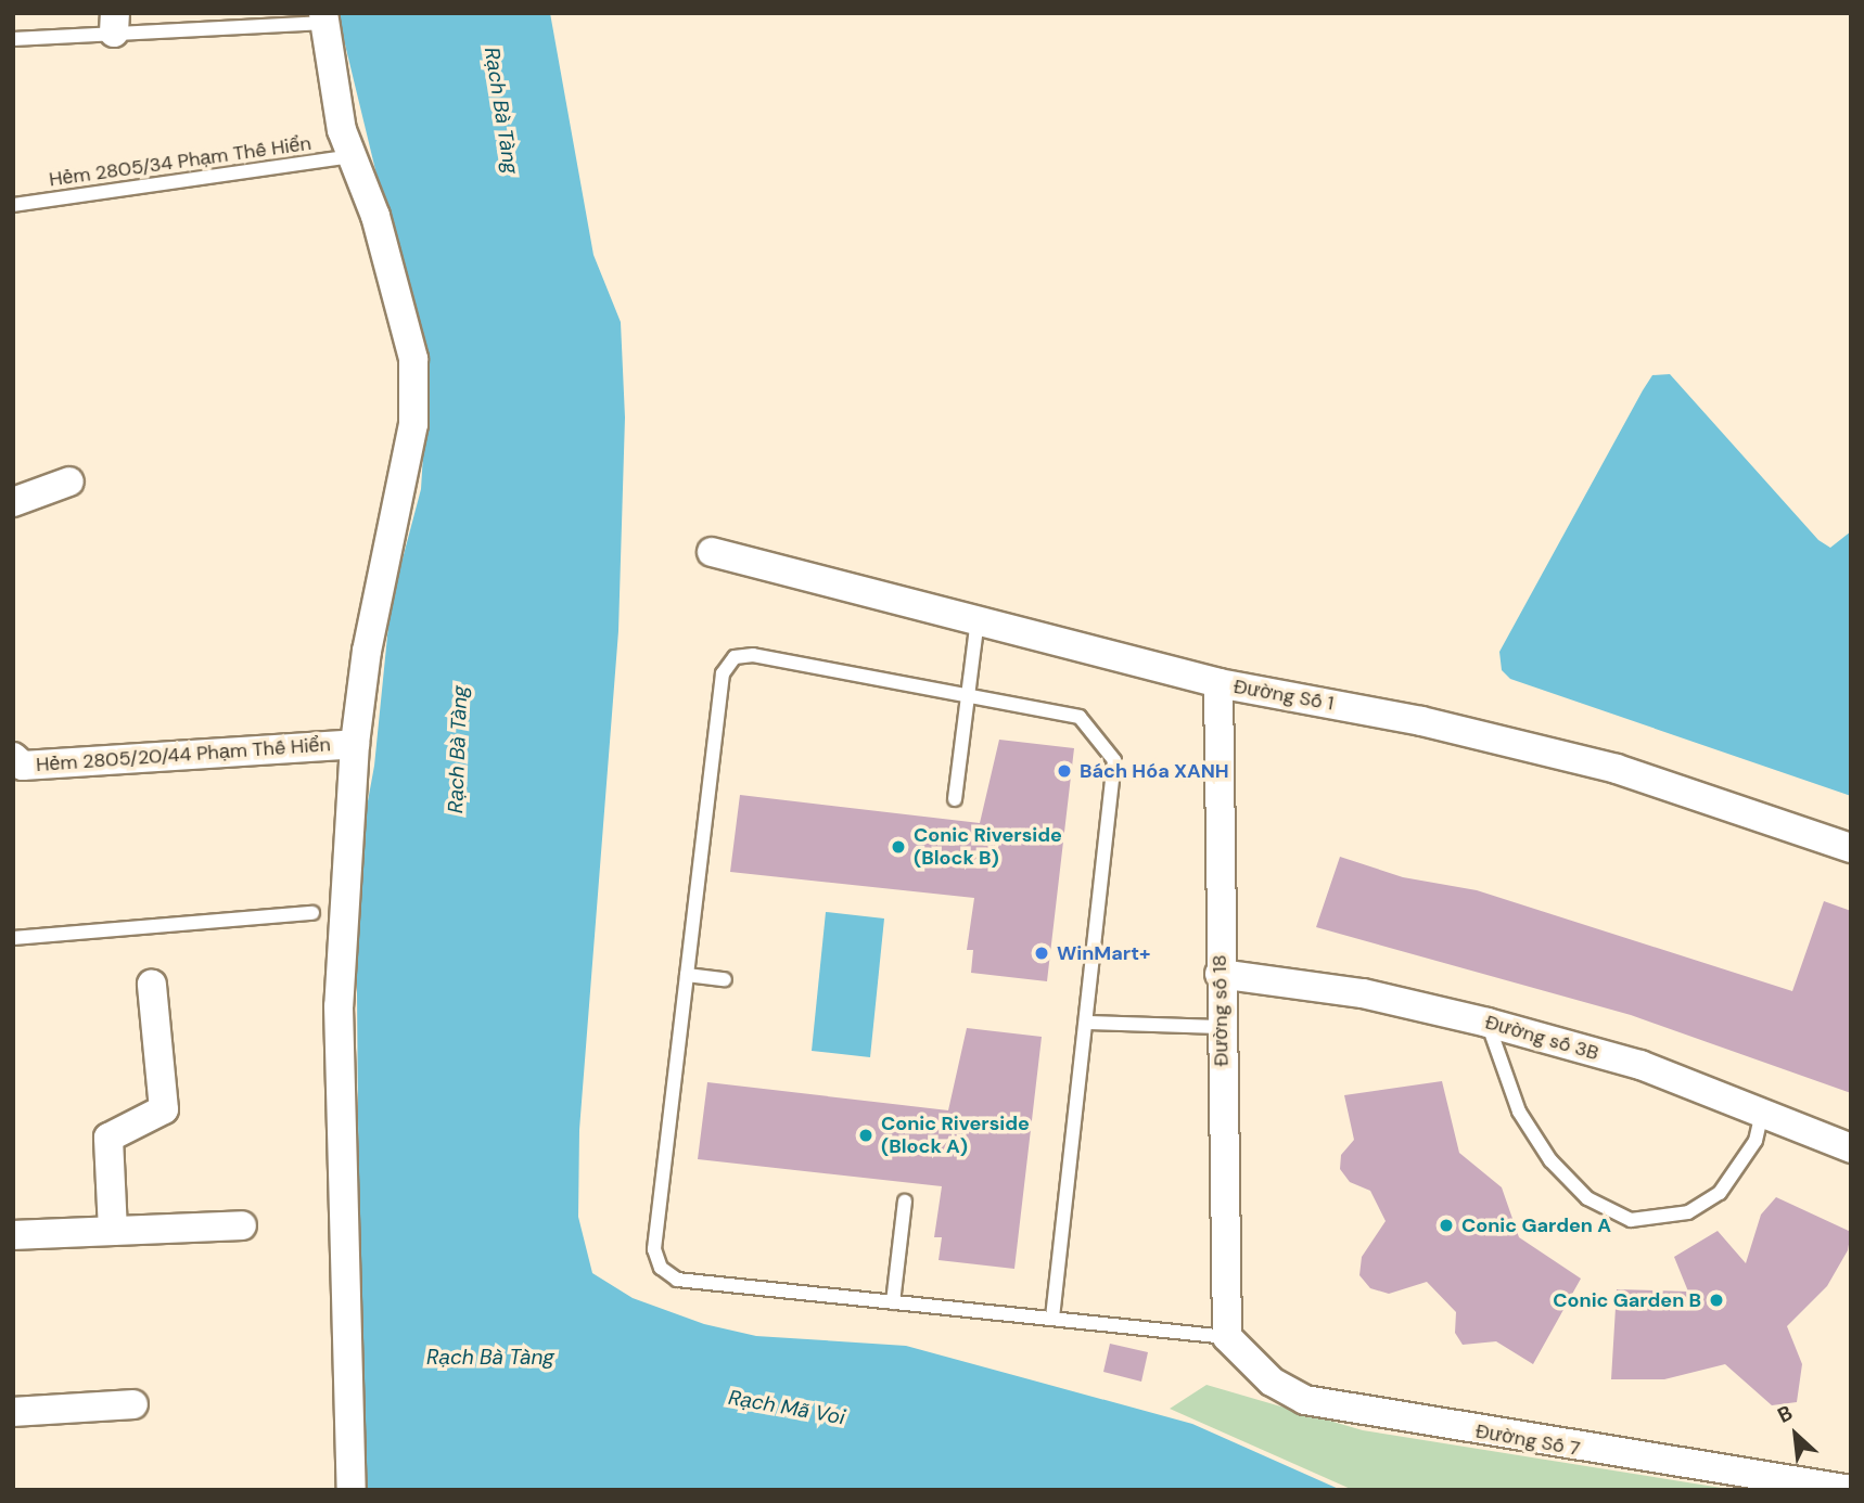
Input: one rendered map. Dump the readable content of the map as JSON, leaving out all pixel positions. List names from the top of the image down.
{
  "streets": {
    "street": [
      "Đường Số 1",
      "Hẻm 2805/20/44 Phạm Thế Hiển",
      "Đường số 18",
      "Đường số 3B",
      "Đường Số 7"
    ],
    "lane": ["Hẻm 2805/34 Phạm Thế Hiển"]
  },
  "crossings": [
    ["Đường Số 1", "Đường số 18"],
    ["Đường số 18", "Đường số 3B"],
    ["Đường số 18", "Đường Số 7"]
  ],
  "water": ["Rạch Bà Tàng", "Rạch Mã Voi"],
  "places": [
    "Bách Hóa XANH",
    "Conic Riverside (Block B)",
    "WinMart+",
    "Conic Riverside (Block A)",
    "Conic Garden A",
    "Conic Garden B"
  ],
  "north": "top left"
}
